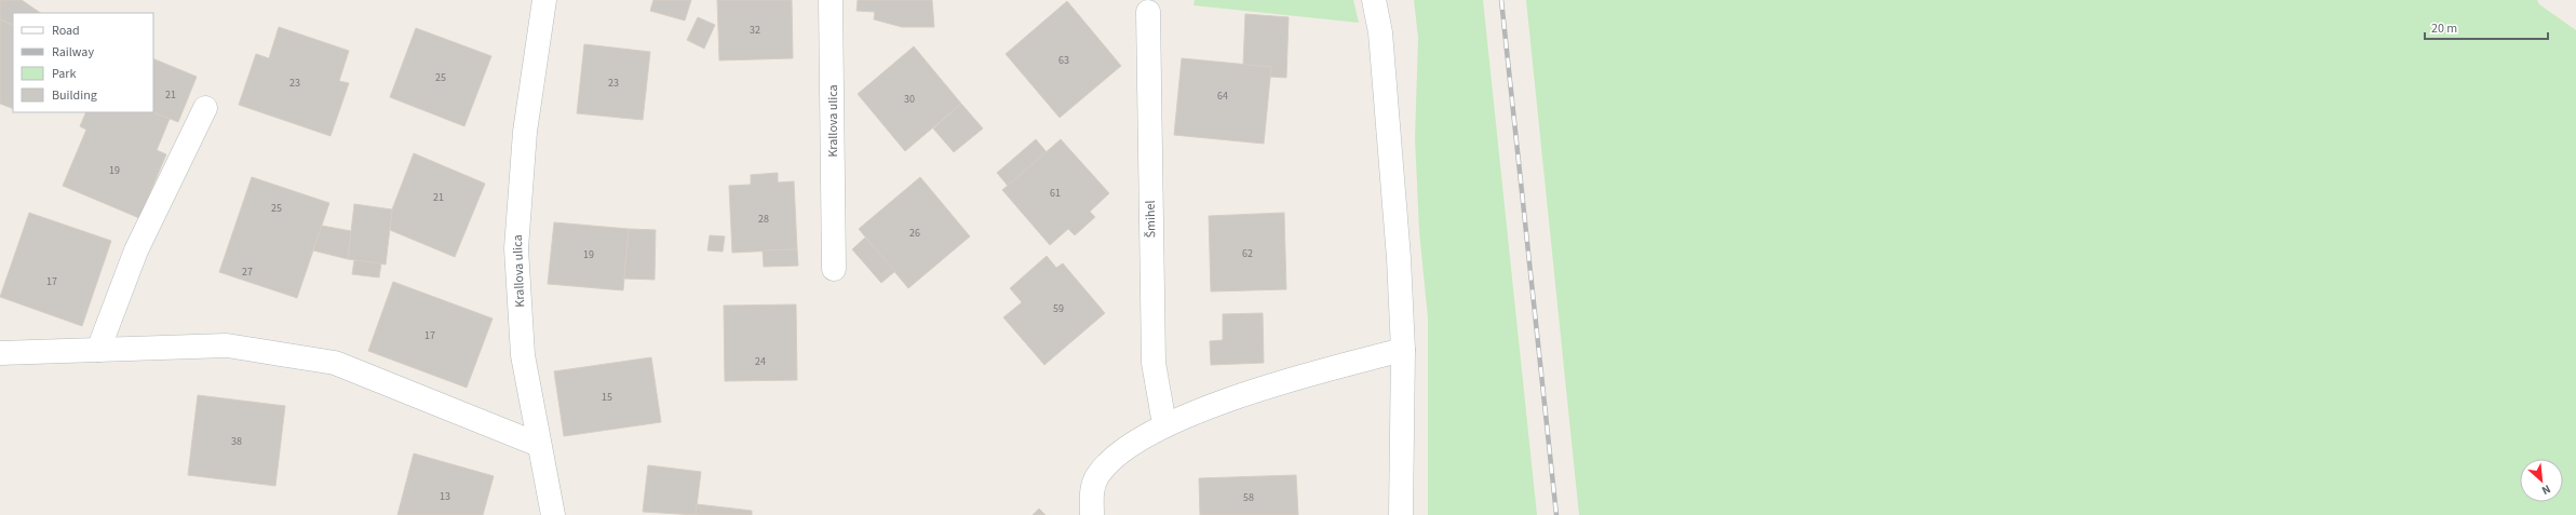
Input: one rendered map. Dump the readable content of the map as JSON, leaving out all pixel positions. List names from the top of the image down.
{
  "streets": {
    "street": ["Krallova ulica", "Šmihel"]
  },
  "house_numbers": [
    "32",
    "63",
    "25",
    "23",
    "23",
    "21",
    "64",
    "30",
    "19",
    "61",
    "21",
    "25",
    "28",
    "26",
    "62",
    "19",
    "27",
    "17",
    "59",
    "17",
    "24",
    "15",
    "38",
    "13",
    "58"
  ],
  "legend": [
    "Road",
    "Railway",
    "Park",
    "Building"
  ],
  "scale_bar": "20 m",
  "north": "bottom right"
}
